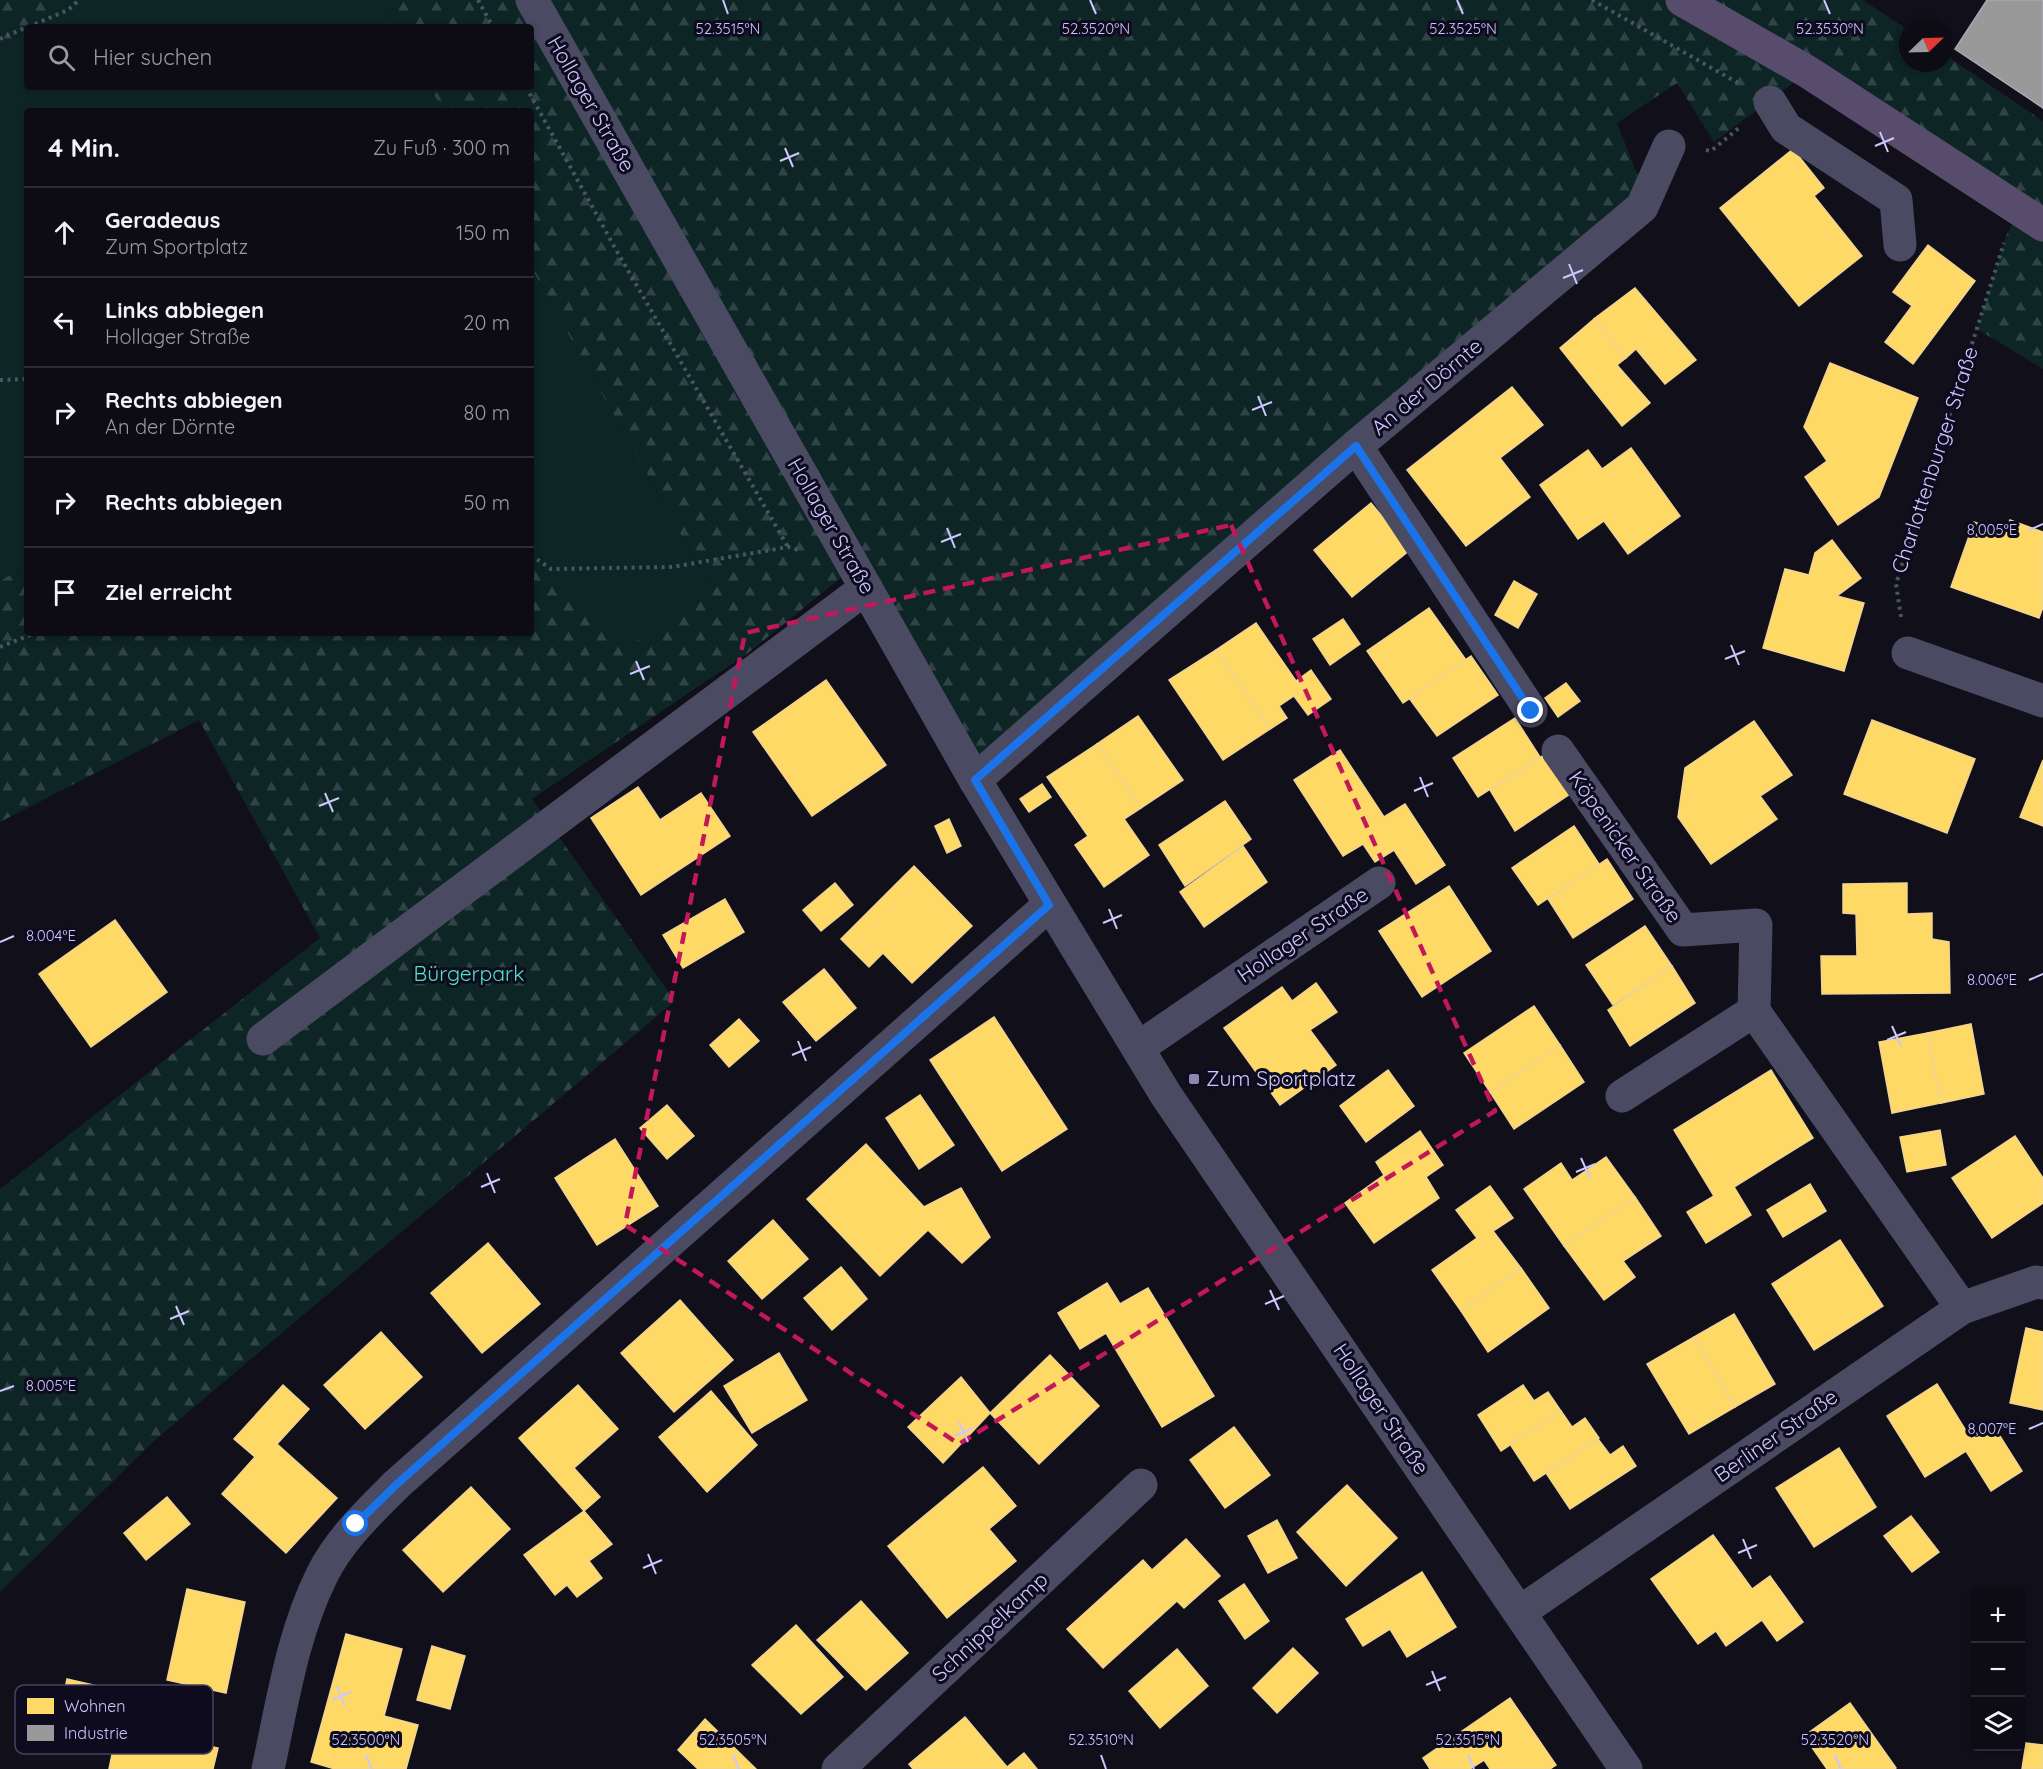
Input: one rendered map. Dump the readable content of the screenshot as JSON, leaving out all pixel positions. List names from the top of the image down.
{
  "streets": {
    "street": [
      "Hollager Straße",
      "An der Dörnte",
      "Köpenicker Straße",
      "Berliner Straße",
      "Schnippelkamp"
    ],
    "path": ["Charlottenburger Straße"]
  },
  "crossings": [
    ["Hollager Straße", "An der Dörnte"],
    ["Hollager Straße", "Berliner Straße"]
  ],
  "parks": ["Bürgerpark"],
  "places": {
    "transit": ["Zum Sportplatz"]
  },
  "legend": ["Wohnen", "Industrie"],
  "north": "top right",
  "page": {
    "search": "Hier suchen",
    "heading": ["4 Min.", "Zu Fuß · 300 m"],
    "list": [
      ["Geradeaus", "Zum Sportplatz", "150 m"],
      ["Links abbiegen", "Hollager Straße", "20 m"],
      ["Rechts abbiegen", "An der Dörnte", "80 m"],
      ["Rechts abbiegen", "50 m"],
      "Ziel erreicht"
    ],
    "map_buttons": ["+", "−"]
  },
  "coordinates": [
    "52.3515°N",
    "52.3520°N",
    "52.3525°N",
    "52.3530°N",
    "8.005°E",
    "8.004°E",
    "8.006°E",
    "8.007°E",
    "52.3500°N",
    "52.3505°N",
    "52.3510°N"
  ]
}
